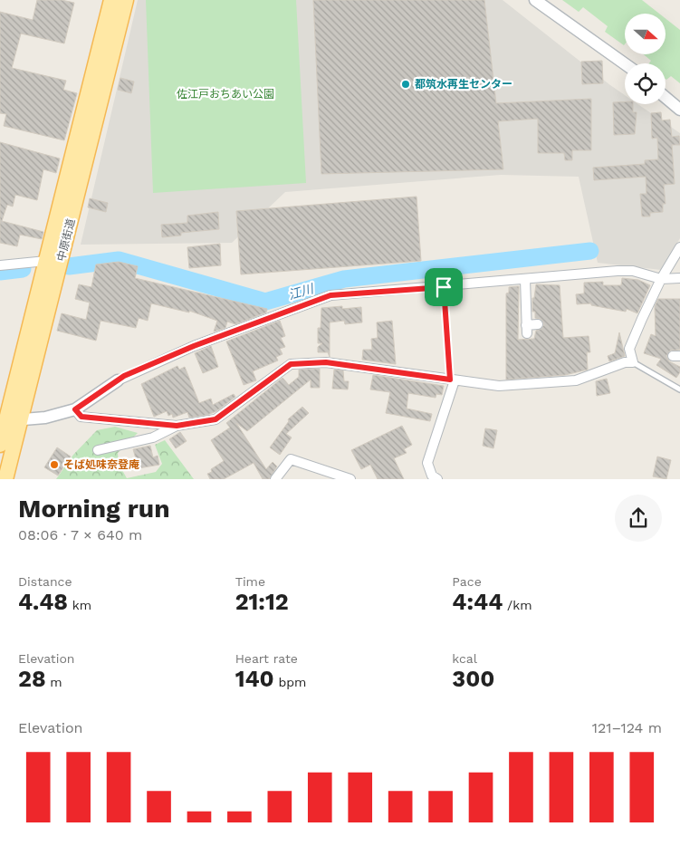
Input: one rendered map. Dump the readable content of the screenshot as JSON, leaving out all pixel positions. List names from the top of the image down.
{
  "streets": {
    "main road": ["中原街道"]
  },
  "water": ["江川"],
  "parks": ["佐江戸おちあい公園"],
  "places": ["都筑水再生センター", "そば処味奈登庵"],
  "north": "right",
  "page": {
    "heading": ["Morning run", "08:06 · 7 × 640 m"],
    "stats": [
      ["Distance", "4.48 km"],
      ["Time", "21:12"],
      ["Pace", "4:44 /km"],
      ["Elevation", "28 m"],
      ["Heart rate", "140 bpm"],
      ["kcal", "300"]
    ],
    "chart": ["Elevation", "121–124 m"]
  }
}
